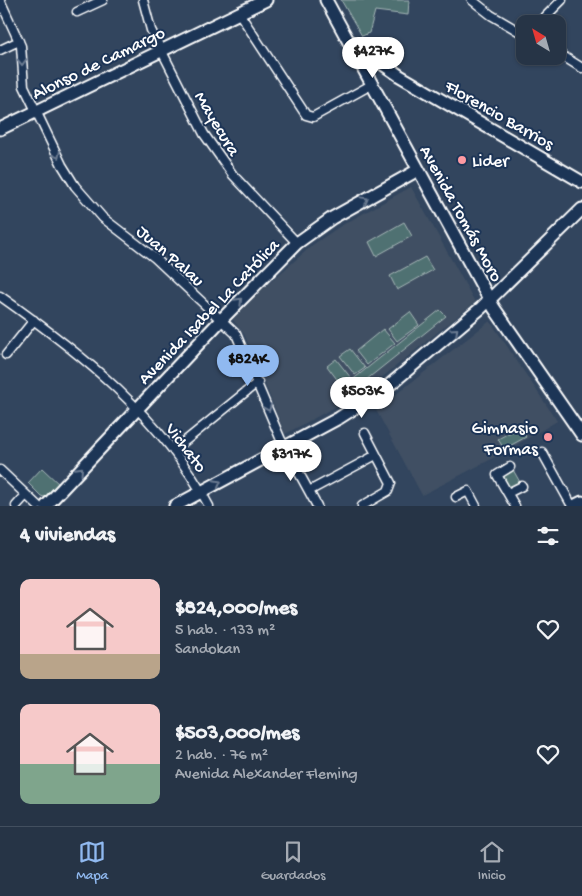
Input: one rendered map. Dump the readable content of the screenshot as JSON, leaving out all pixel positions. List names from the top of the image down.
{
  "streets": {
    "main road": [
      "Alonso de Camargo",
      "Florencio Barrios",
      "Avenida Tomás Moro",
      "Avenida Isabel La Católica"
    ],
    "street": ["Mayecura", "Juan Palau", "Vichato"]
  },
  "crossings": [
    ["Alonso de Camargo", "Mayecura"],
    ["Alonso de Camargo", "Juan Palau"],
    ["Florencio Barrios", "Avenida Tomás Moro"],
    ["Mayecura", "Avenida Isabel La Católica"],
    ["Avenida Tomás Moro", "Avenida Isabel La Católica"],
    ["Juan Palau", "Avenida Isabel La Católica"],
    ["Avenida Isabel La Católica", "Vichato"]
  ],
  "one_way": ["Juan Palau", "Avenida Isabel La Católica"],
  "places": ["Lider", "Gimnasio Formas"],
  "north": "top left",
  "page": {
    "price": [
      "$427K",
      "$824K",
      "$503K",
      "$317K"
    ],
    "heading": "4 viviendas",
    "list": [
      {
        "name": "$824,000/mes",
        "note": "5 hab. · 133 m² · Sandokan"
      },
      {
        "name": "$503,000/mes",
        "note": "2 hab. · 76 m² · Avenida Alexander Fleming"
      }
    ],
    "tabs": ["Mapa", "Guardados", "Inicio"]
  }
}
